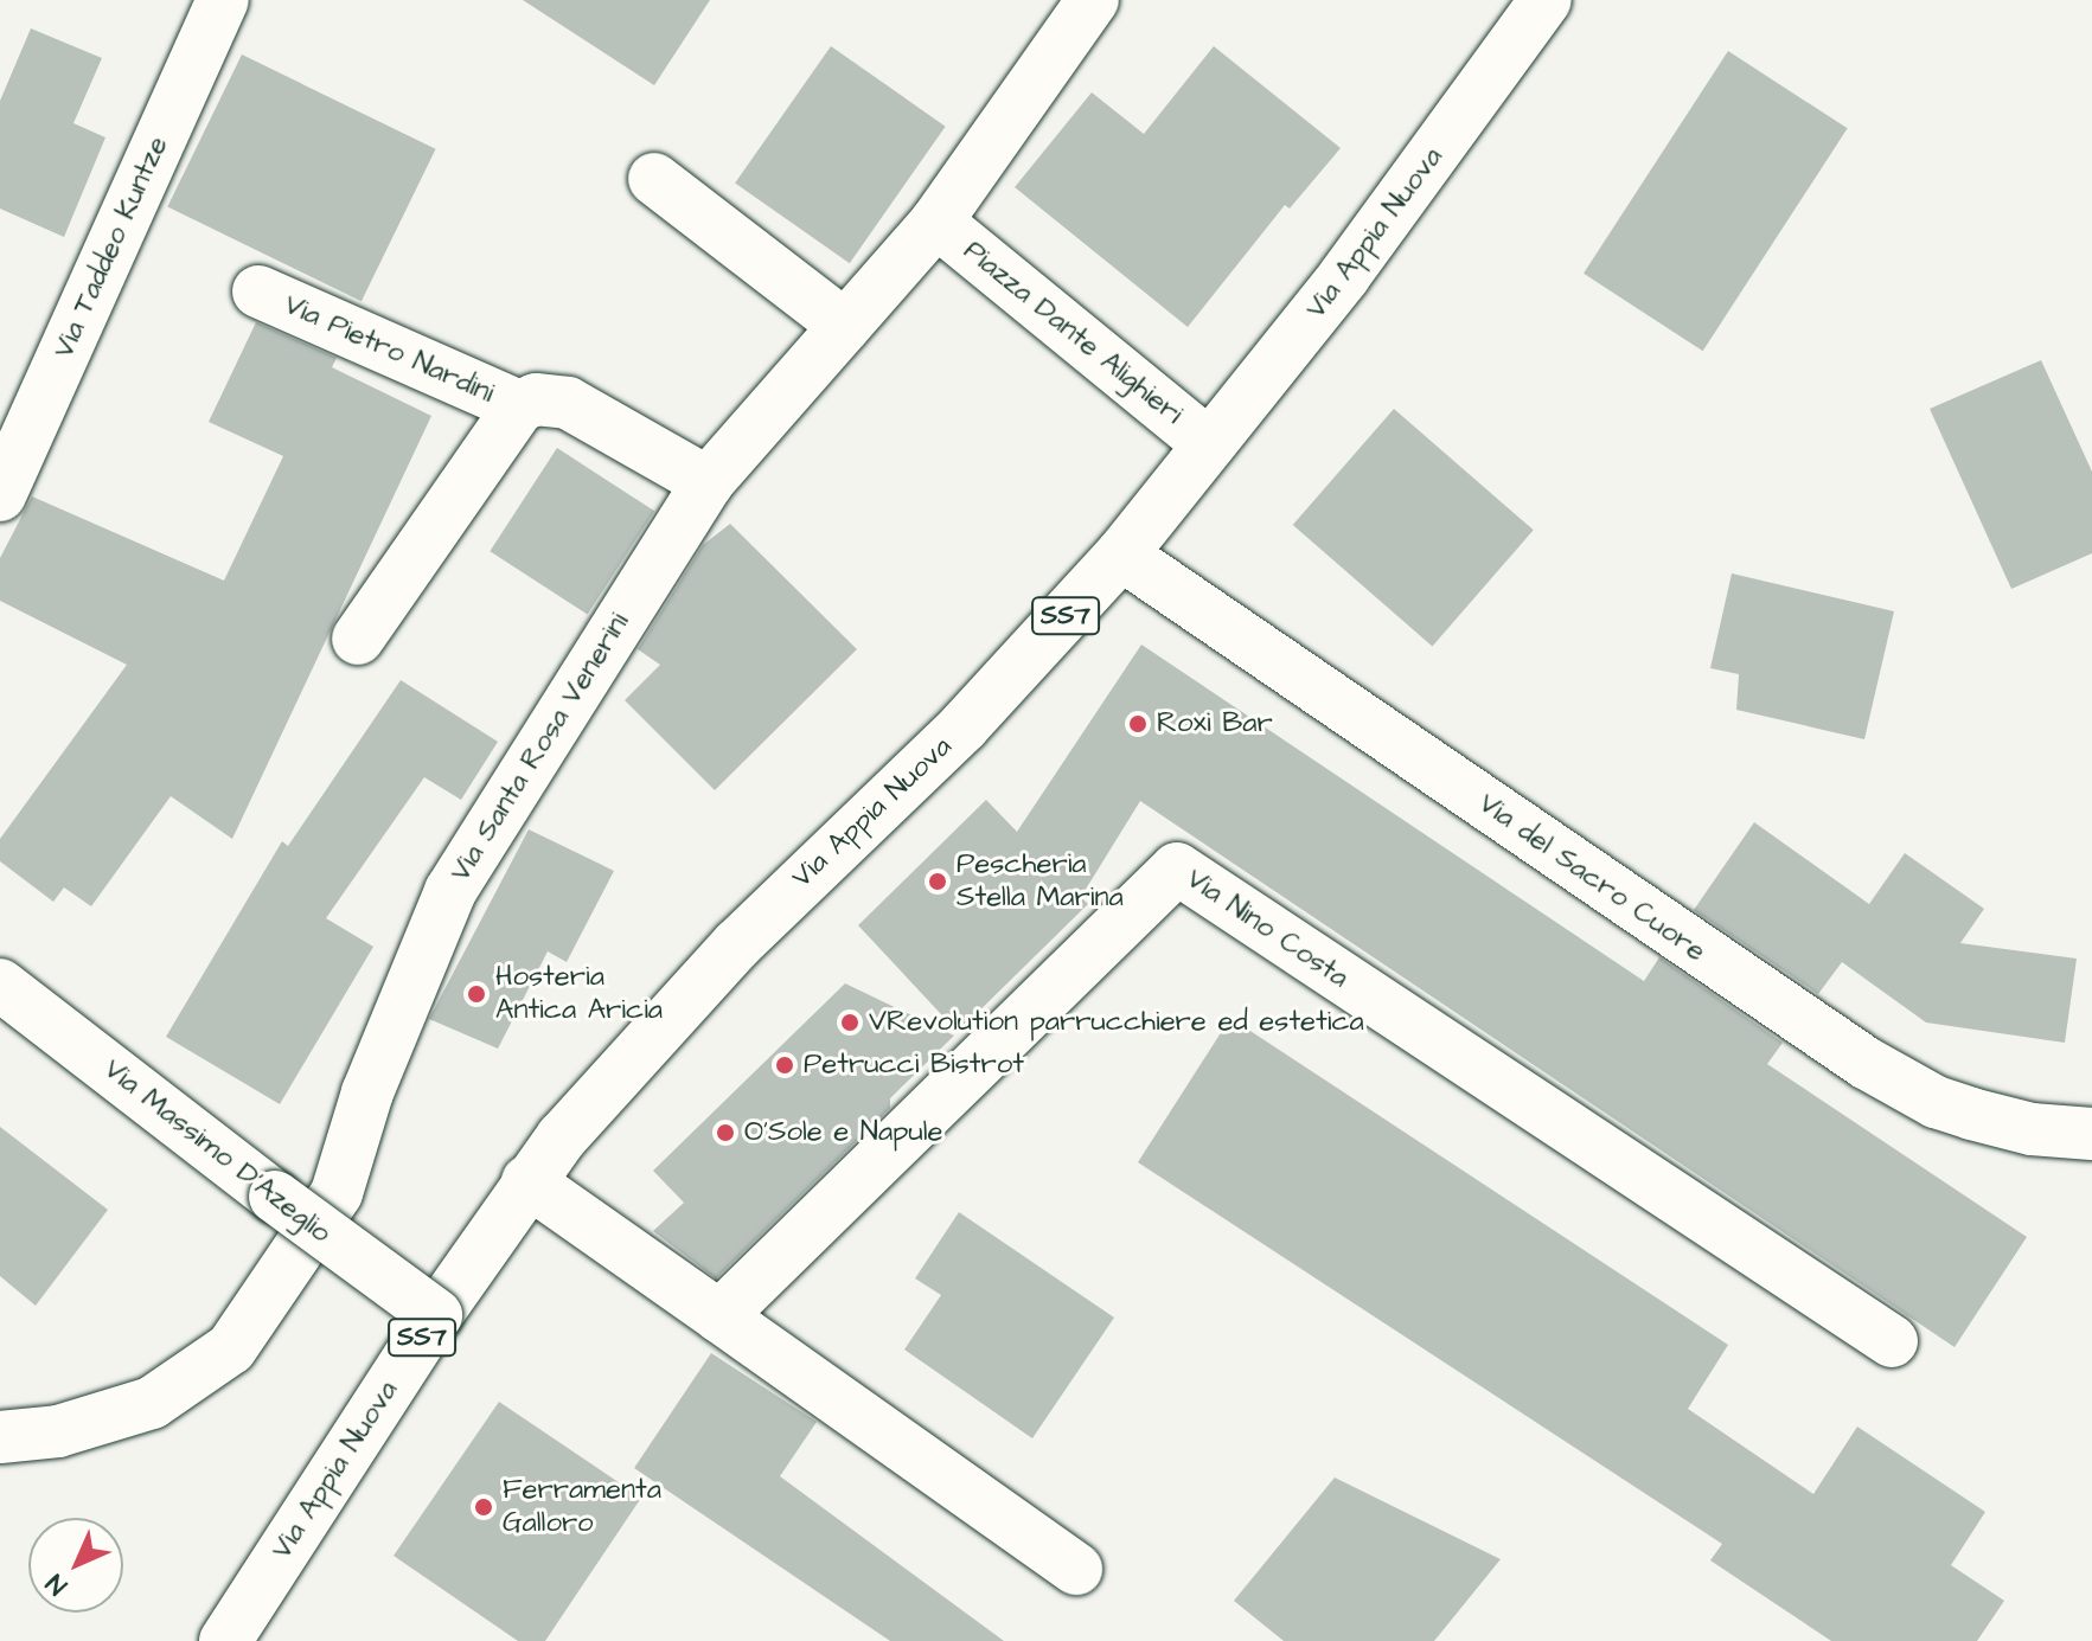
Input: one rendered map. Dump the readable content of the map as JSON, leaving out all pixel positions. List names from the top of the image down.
{
  "streets": {
    "street": [
      "Via Appia Nuova",
      "Via Taddeo Kuntze",
      "Piazza Dante Alighieri",
      "Via Pietro Nardini",
      "SS7",
      "Via Santa Rosa Venerini",
      "Via del Sacro Cuore",
      "Via Nino Costa",
      "Via Massimo D'Azeglio"
    ]
  },
  "crossings": [
    ["Via Appia Nuova", "Piazza Dante Alighieri"],
    ["Via Appia Nuova", "Via del Sacro Cuore"],
    ["Via Appia Nuova", "Via Massimo D'Azeglio"],
    ["Piazza Dante Alighieri", "Via Santa Rosa Venerini"],
    ["Via Pietro Nardini", "Via Santa Rosa Venerini"]
  ],
  "places": [
    "Roxi Bar",
    "Pescheria Stella Marina",
    "Hosteria Antica Aricia",
    "VRevolution parrucchiere ed estetica",
    "Petrucci Bistrot",
    "O'Sole e Napule",
    "Ferramenta Galloro"
  ],
  "north": "bottom left"
}
